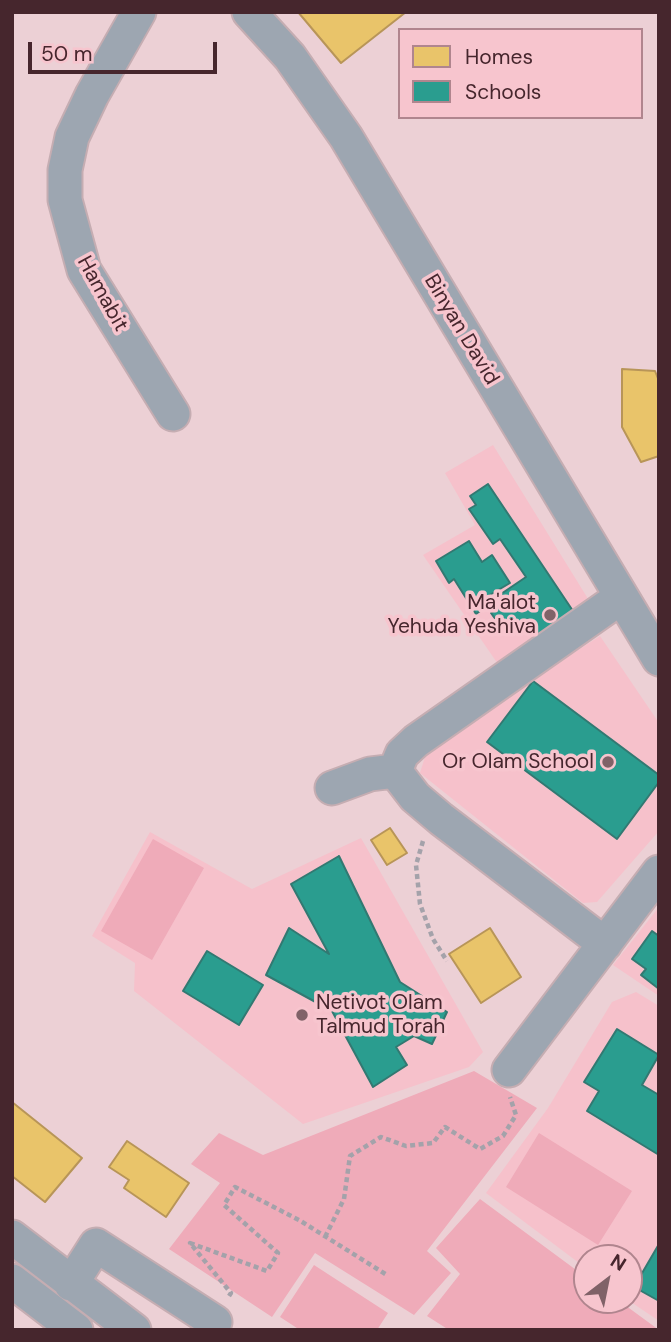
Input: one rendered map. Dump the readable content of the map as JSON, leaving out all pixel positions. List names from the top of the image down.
{
  "streets": {
    "street": ["Hamabit", "Binyan David"]
  },
  "places": ["Ma'alot Yehuda Yeshiva", "Or Olam School", "Netivot Olam Talmud Torah"],
  "legend": ["Homes", "Schools"],
  "scale_bar": "50 m",
  "north": "top right"
}
